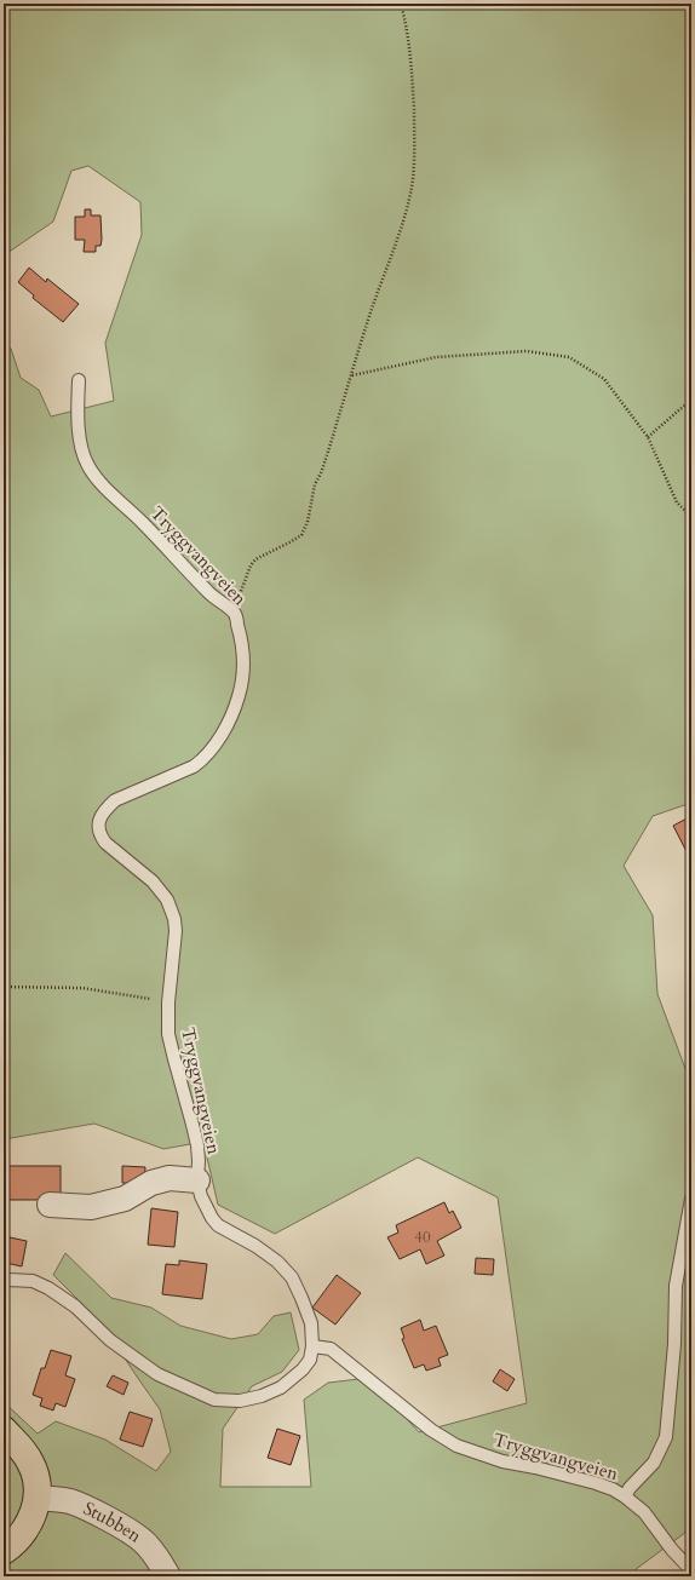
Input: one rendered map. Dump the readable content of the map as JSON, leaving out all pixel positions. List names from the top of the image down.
{
  "streets": {
    "street": ["Stubben"],
    "lane": ["Tryggvangveien"]
  },
  "house_numbers": ["40"]
}
